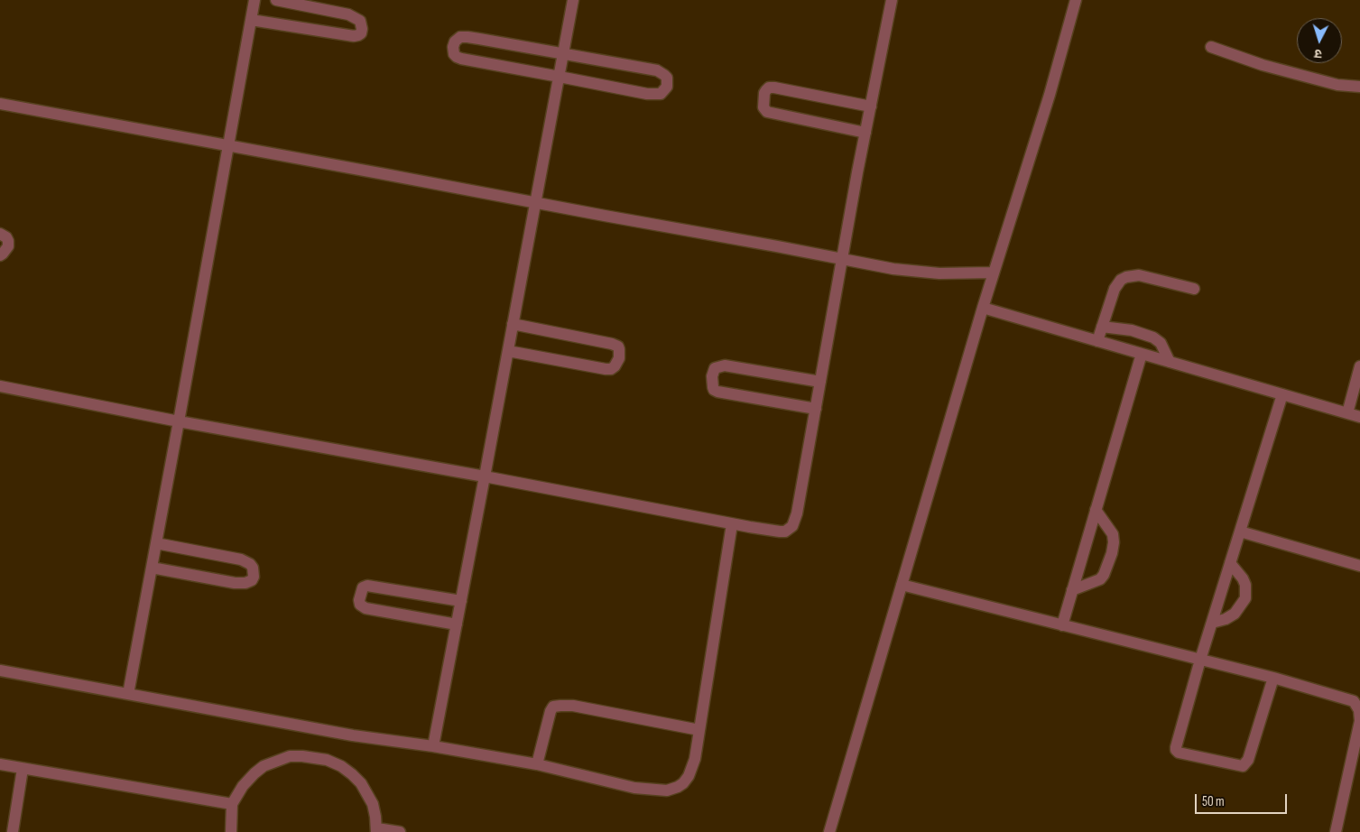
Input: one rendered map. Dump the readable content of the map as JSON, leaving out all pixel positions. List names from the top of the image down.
{
  "scale_bar": "50 m",
  "north": "bottom"
}
